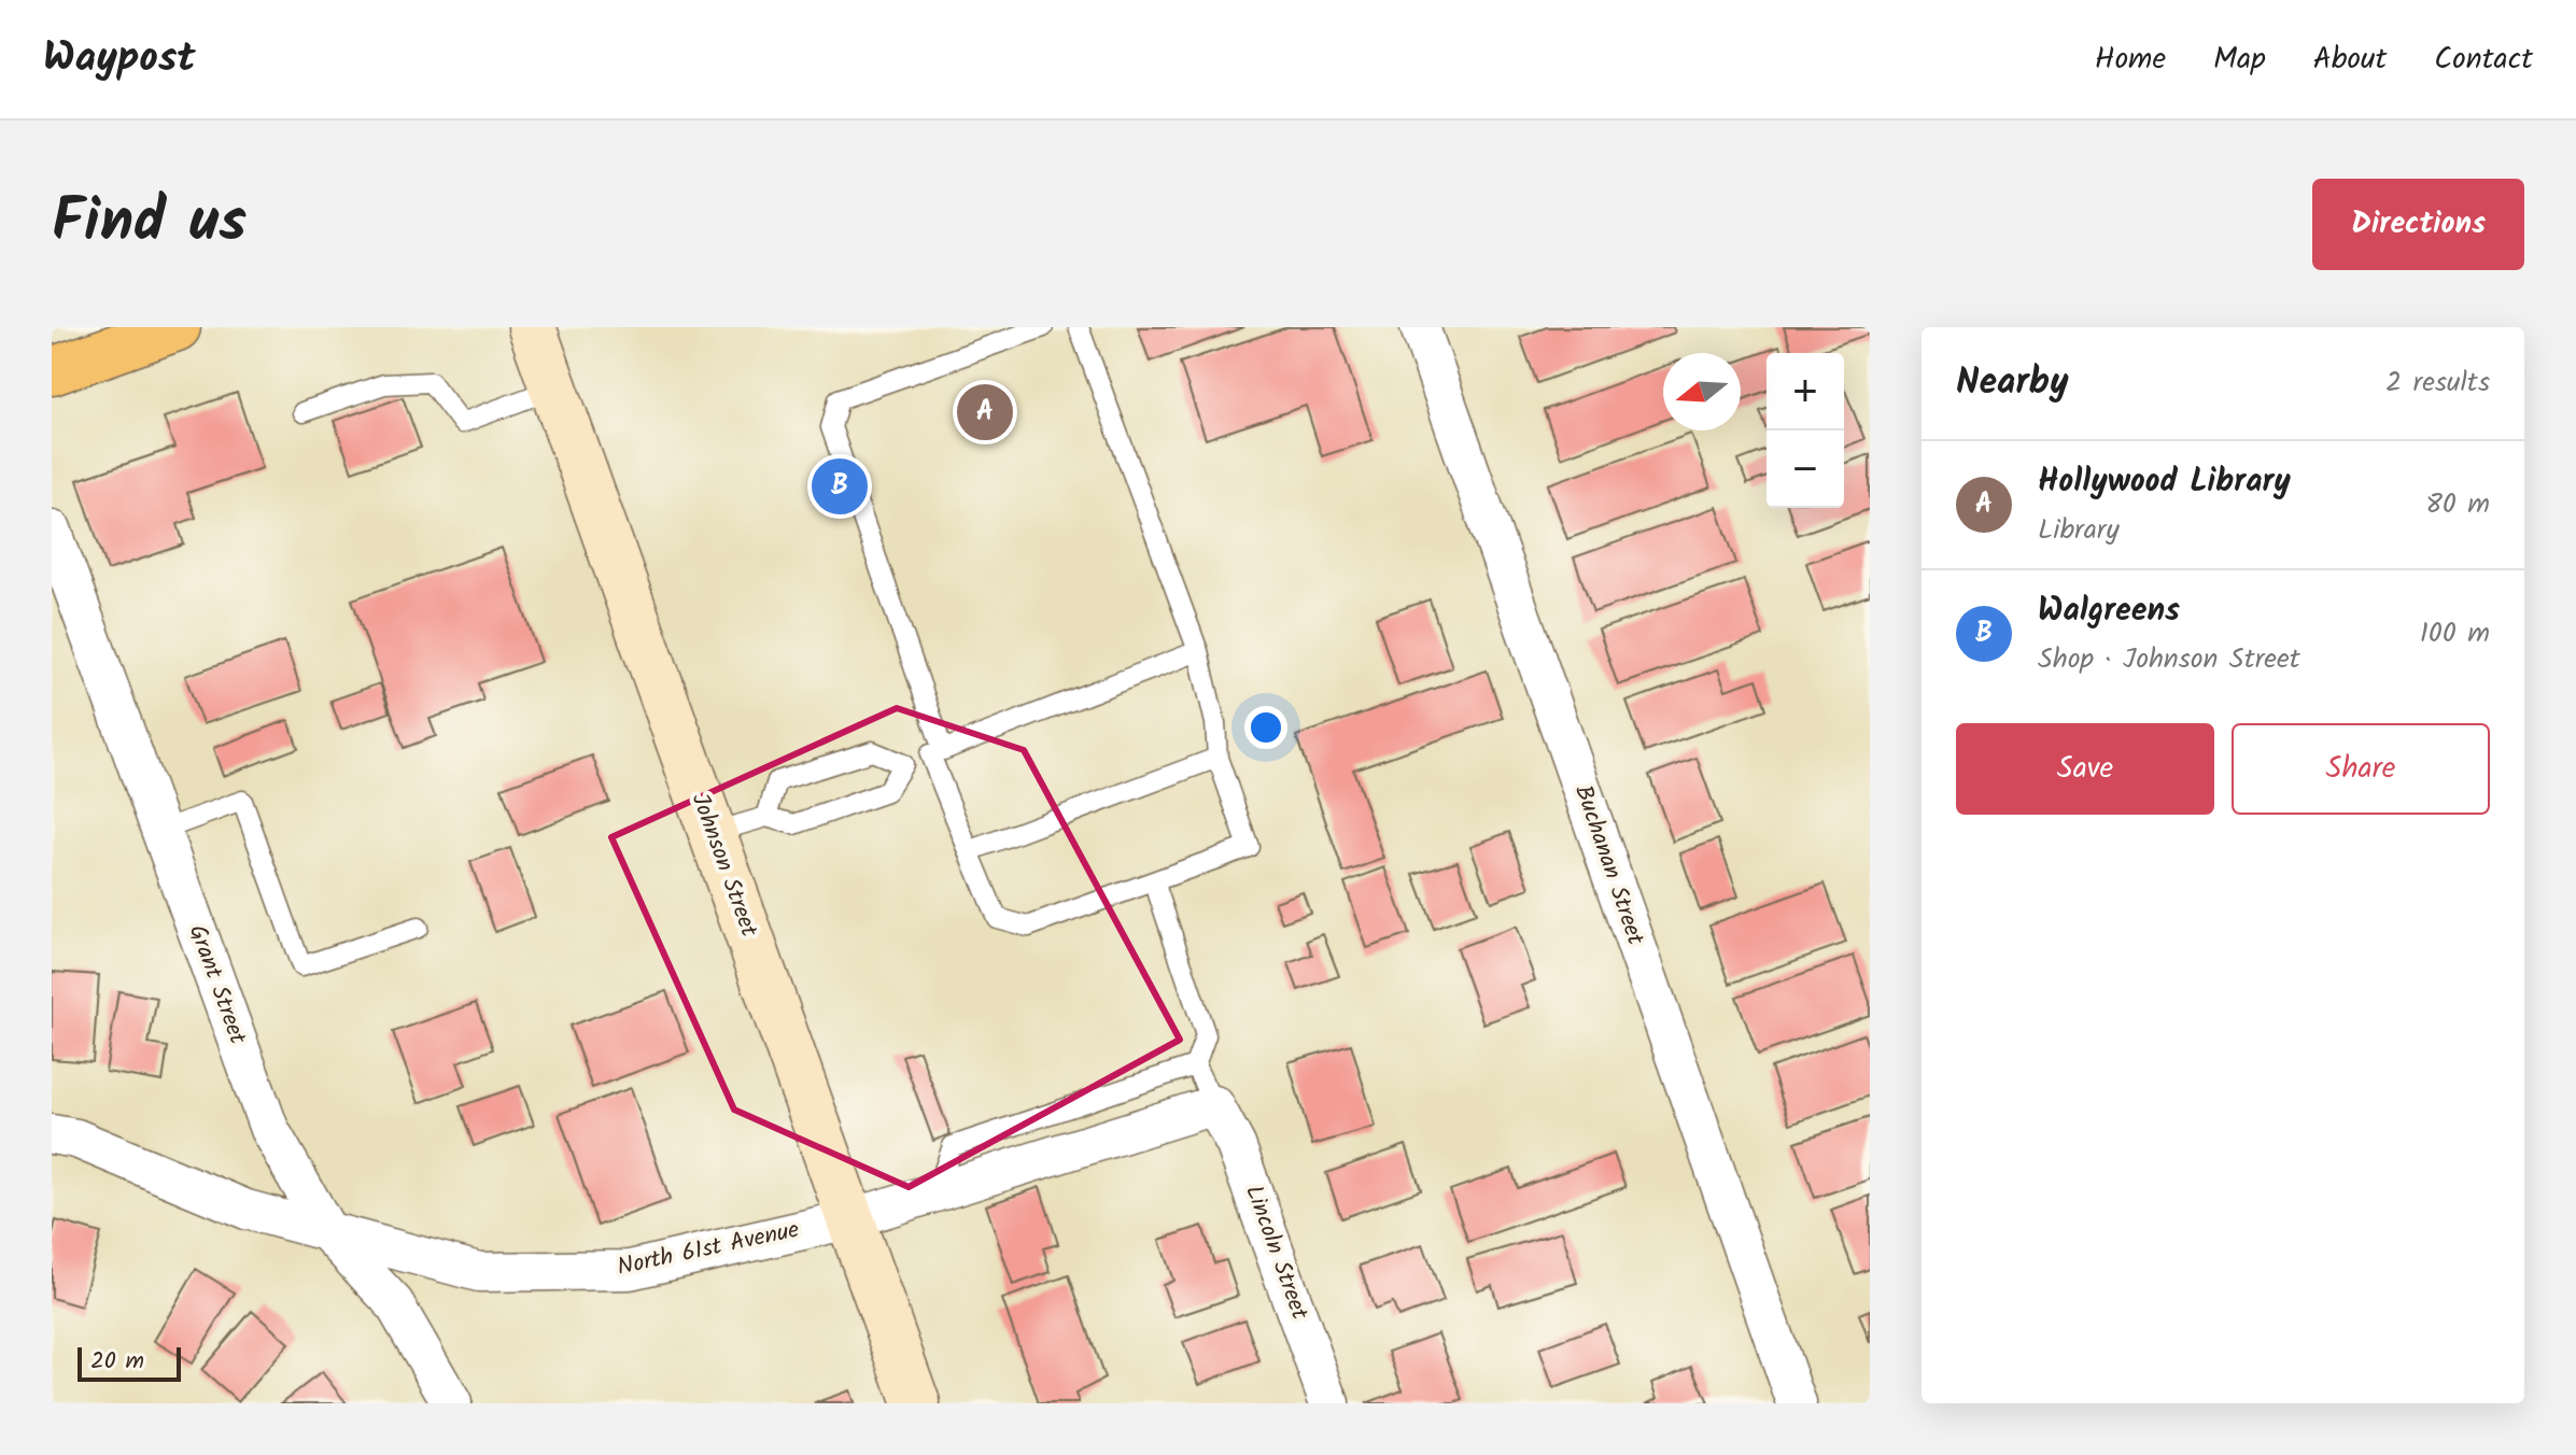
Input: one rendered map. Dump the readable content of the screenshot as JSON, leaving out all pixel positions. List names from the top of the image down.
{
  "streets": {
    "street": [
      "Johnson Street",
      "Buchanan Street",
      "Grant Street",
      "North 61st Avenue",
      "Lincoln Street"
    ]
  },
  "crossings": [
    ["Johnson Street", "North 61st Avenue"],
    ["Grant Street", "North 61st Avenue"],
    ["North 61st Avenue", "Lincoln Street"]
  ],
  "scale_bar": "20 m",
  "north": "left",
  "page": {
    "header": "Waypost",
    "nav": [
      "Home",
      "Map",
      "About",
      "Contact"
    ],
    "title": "Find us",
    "buttons": [
      "Directions",
      ["Save", "Share"]
    ],
    "heading": ["Nearby", "2 results"],
    "map_buttons": ["+", "−"],
    "pins": ["A", "B"],
    "list": [
      {
        "mark": "A",
        "name": "Hollywood Library",
        "note": "Library",
        "value": "80 m"
      },
      {
        "mark": "B",
        "name": "Walgreens",
        "note": "Shop · Johnson Street",
        "value": "100 m"
      }
    ],
    "scale": "20 m"
  }
}
